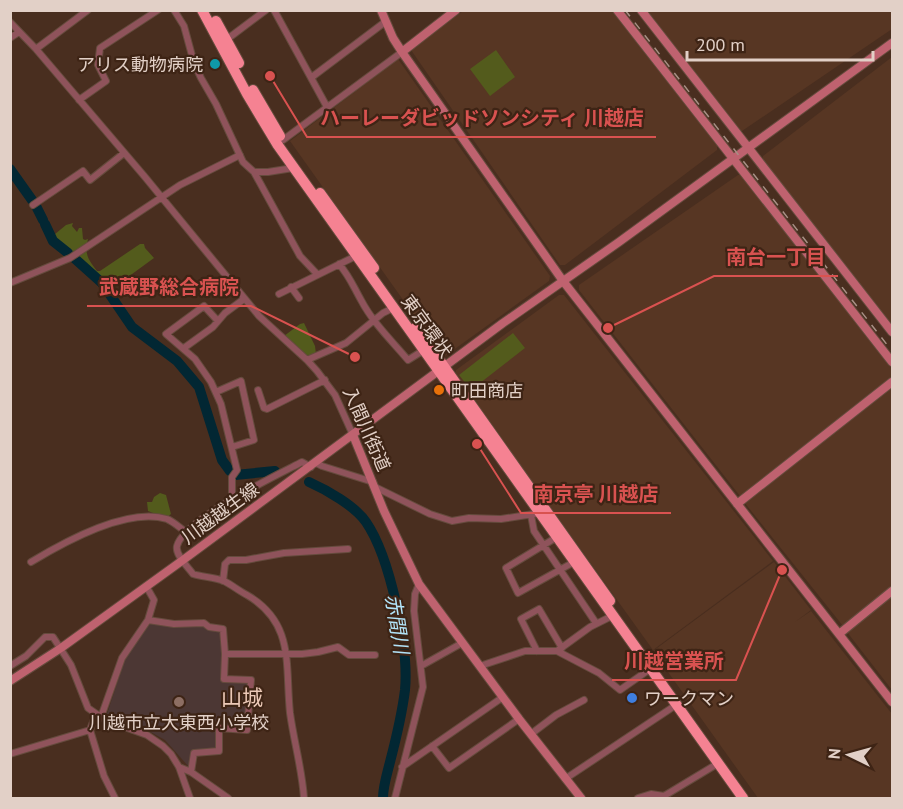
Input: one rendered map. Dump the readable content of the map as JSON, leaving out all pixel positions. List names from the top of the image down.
{
  "streets": {
    "highway": ["東京環状"],
    "street": ["入間川街道", "川越越生線"]
  },
  "crossings": [
    ["東京環状", "川越越生線"],
    ["入間川街道", "川越越生線"]
  ],
  "districts": ["山城"],
  "water": ["赤間川"],
  "places": [
    "アリス動物病院",
    "ハーレーダビッドソンシティ 川越店",
    "南台一丁目",
    "武蔵野総合病院",
    "町田商店",
    "南京亭 川越店",
    "川越営業所",
    "ワークマン",
    "川越市立大東西小学校"
  ],
  "scale_bar": "200 m",
  "north": "left"
}
